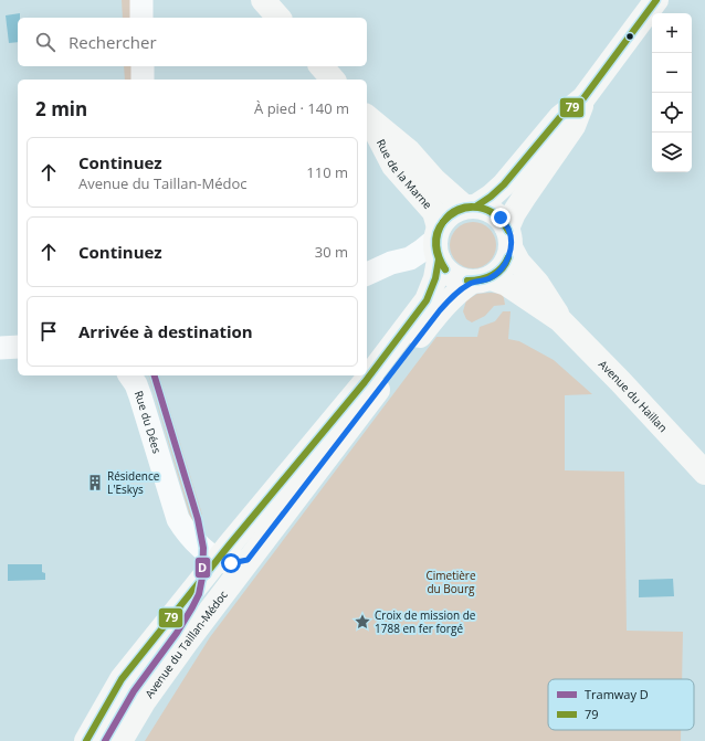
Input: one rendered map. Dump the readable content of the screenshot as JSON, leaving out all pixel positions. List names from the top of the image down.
{
  "streets": {
    "street": [
      "Rue de la Marne",
      "Avenue du Haillan",
      "Rue du Dées",
      "Avenue du Taillan-Médoc"
    ]
  },
  "crossings": [
    ["Rue de la Marne", "Avenue du Haillan"],
    ["Rue de la Marne", "Avenue du Taillan-Médoc"],
    ["Avenue du Haillan", "Avenue du Taillan-Médoc"]
  ],
  "parks": ["Cimetière du Bourg"],
  "places": {
    "building": ["Résidence L'Eskys"],
    "place": ["Croix de mission de 1788 en fer forgé"]
  },
  "lines": ["transit line 79", "tram line D"],
  "legend": ["Tramway D", "79"],
  "page": {
    "map_buttons": ["+", "−"],
    "search": "Rechercher",
    "heading": ["2 min", "À pied · 140 m"],
    "list": [
      ["Continuez", "Avenue du Taillan-Médoc", "110 m"],
      ["Continuez", "30 m"],
      "Arrivée à destination"
    ]
  }
}
